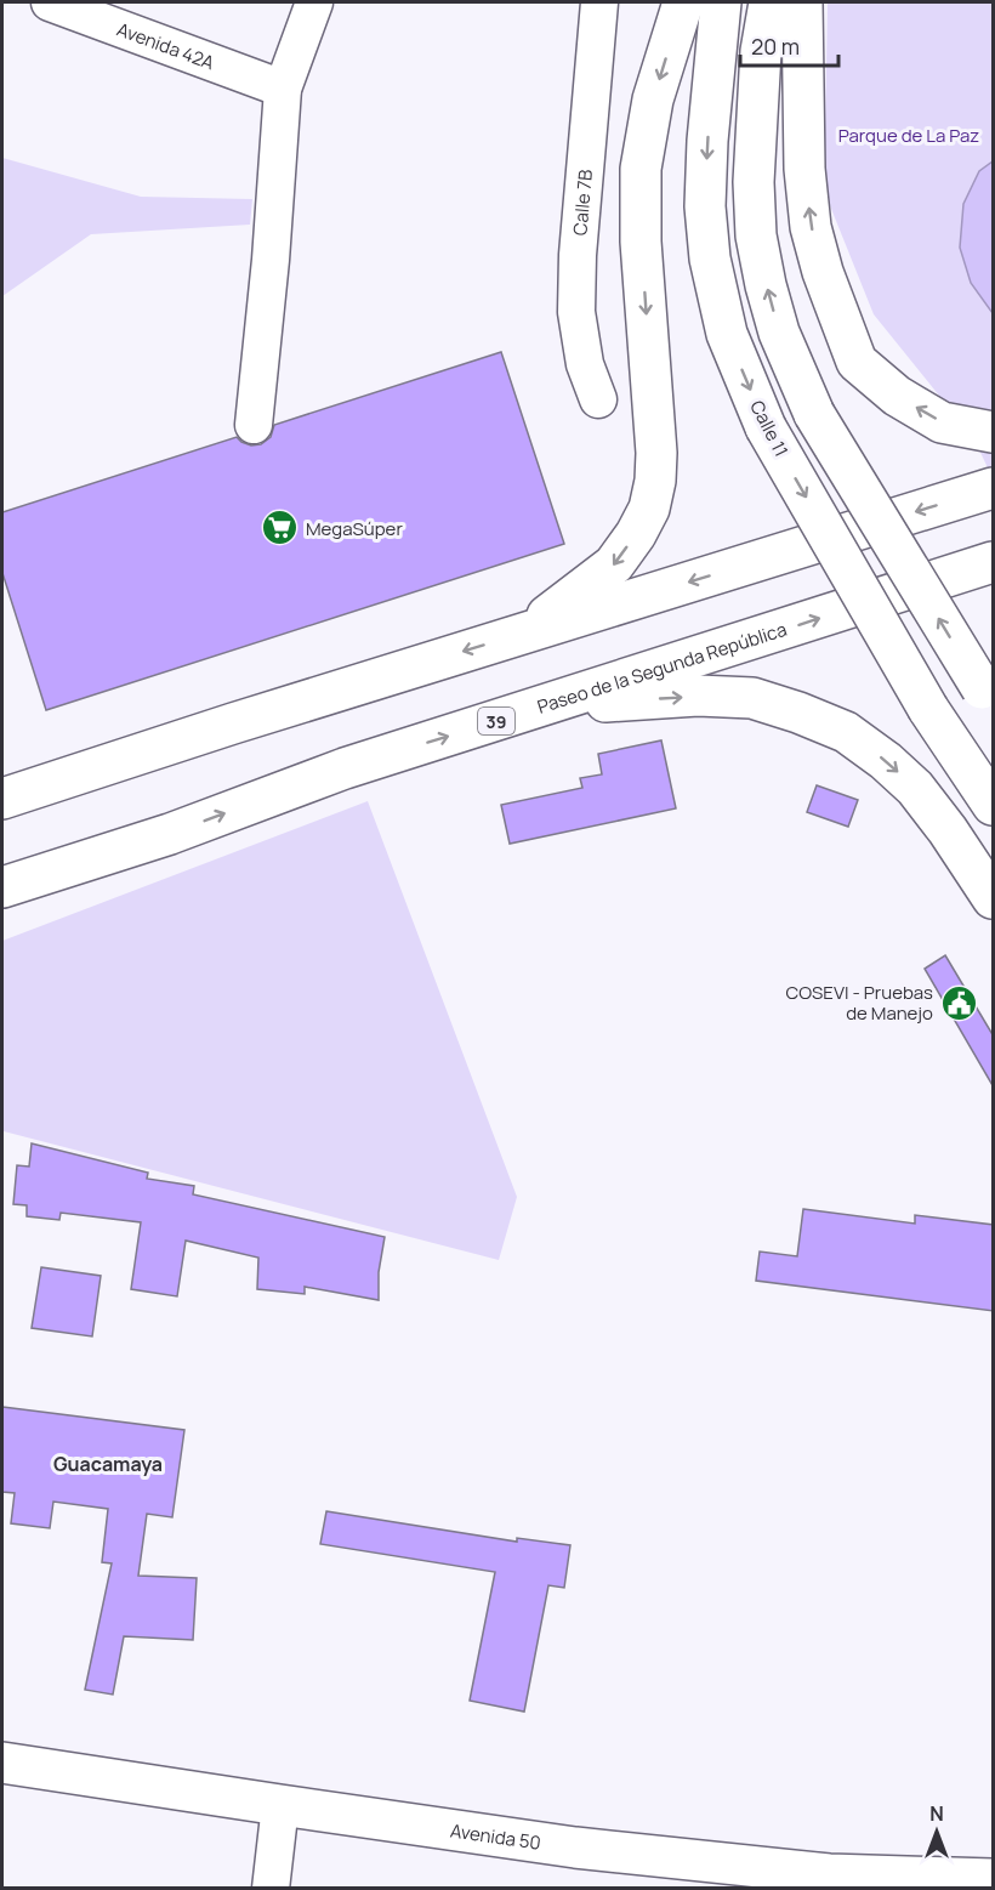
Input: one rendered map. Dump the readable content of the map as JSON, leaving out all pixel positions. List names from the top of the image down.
{
  "streets": {
    "main road": [
      "Calle 11",
      "Paseo de la Segunda República",
      "39",
      "Avenida 50"
    ],
    "street": ["Avenida 42A", "Calle 7B"]
  },
  "districts": ["Guacamaya"],
  "parks": ["Parque de La Paz"],
  "places": {
    "supermarket": ["MegaSúper"],
    "public building": ["COSEVI - Pruebas de Manejo"]
  },
  "scale_bar": "20 m",
  "north": "top"
}
